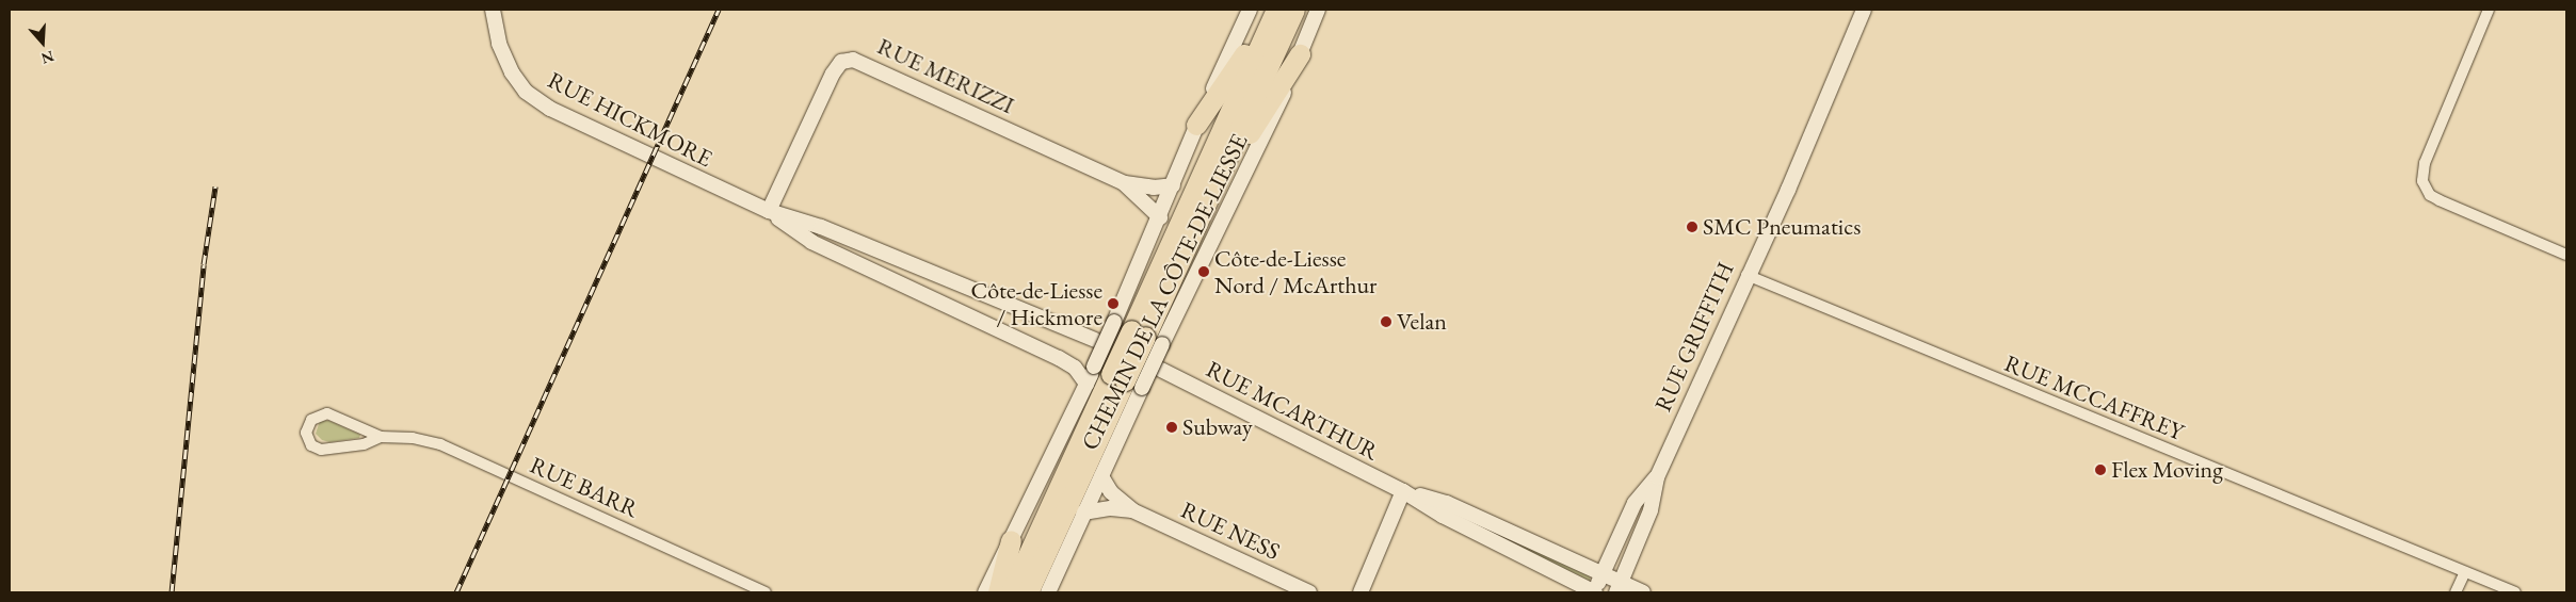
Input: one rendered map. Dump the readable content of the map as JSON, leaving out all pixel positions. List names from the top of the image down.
{
  "streets": {
    "street": [
      "RUE MERIZZI",
      "RUE HICKMORE",
      "CHEMIN DE LA CÔTE-DE-LIESSE",
      "RUE GRIFFITH",
      "RUE MCCAFFREY",
      "RUE MCARTHUR",
      "RUE BARR",
      "RUE NESS"
    ]
  },
  "crossings": [
    ["RUE MERIZZI", "RUE HICKMORE"],
    ["RUE MERIZZI", "CHEMIN DE LA CÔTE-DE-LIESSE"],
    ["CHEMIN DE LA CÔTE-DE-LIESSE", "RUE NESS"],
    ["RUE GRIFFITH", "RUE MCCAFFREY"],
    ["RUE GRIFFITH", "RUE MCARTHUR"]
  ],
  "places": [
    "SMC Pneumatics",
    "Côte-de-Liesse Nord / McArthur",
    "Côte-de-Liesse / Hickmore",
    "Velan",
    "Subway",
    "Flex Moving"
  ],
  "north": "bottom"
}
